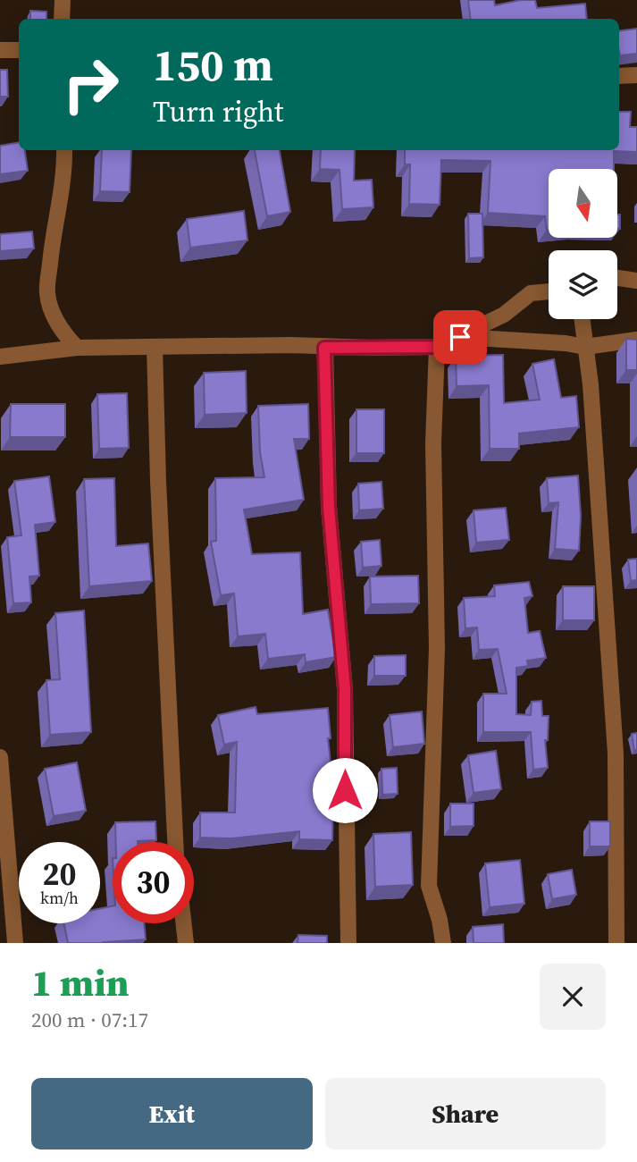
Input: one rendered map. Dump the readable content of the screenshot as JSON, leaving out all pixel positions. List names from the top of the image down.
{
  "north": "bottom",
  "page": {
    "turn": ["150 m", "Turn right"],
    "speed": "20 km/h",
    "limit": "30",
    "heading": ["1 min", "200 m · 07:17"],
    "buttons": ["Exit", "Share"]
  }
}
